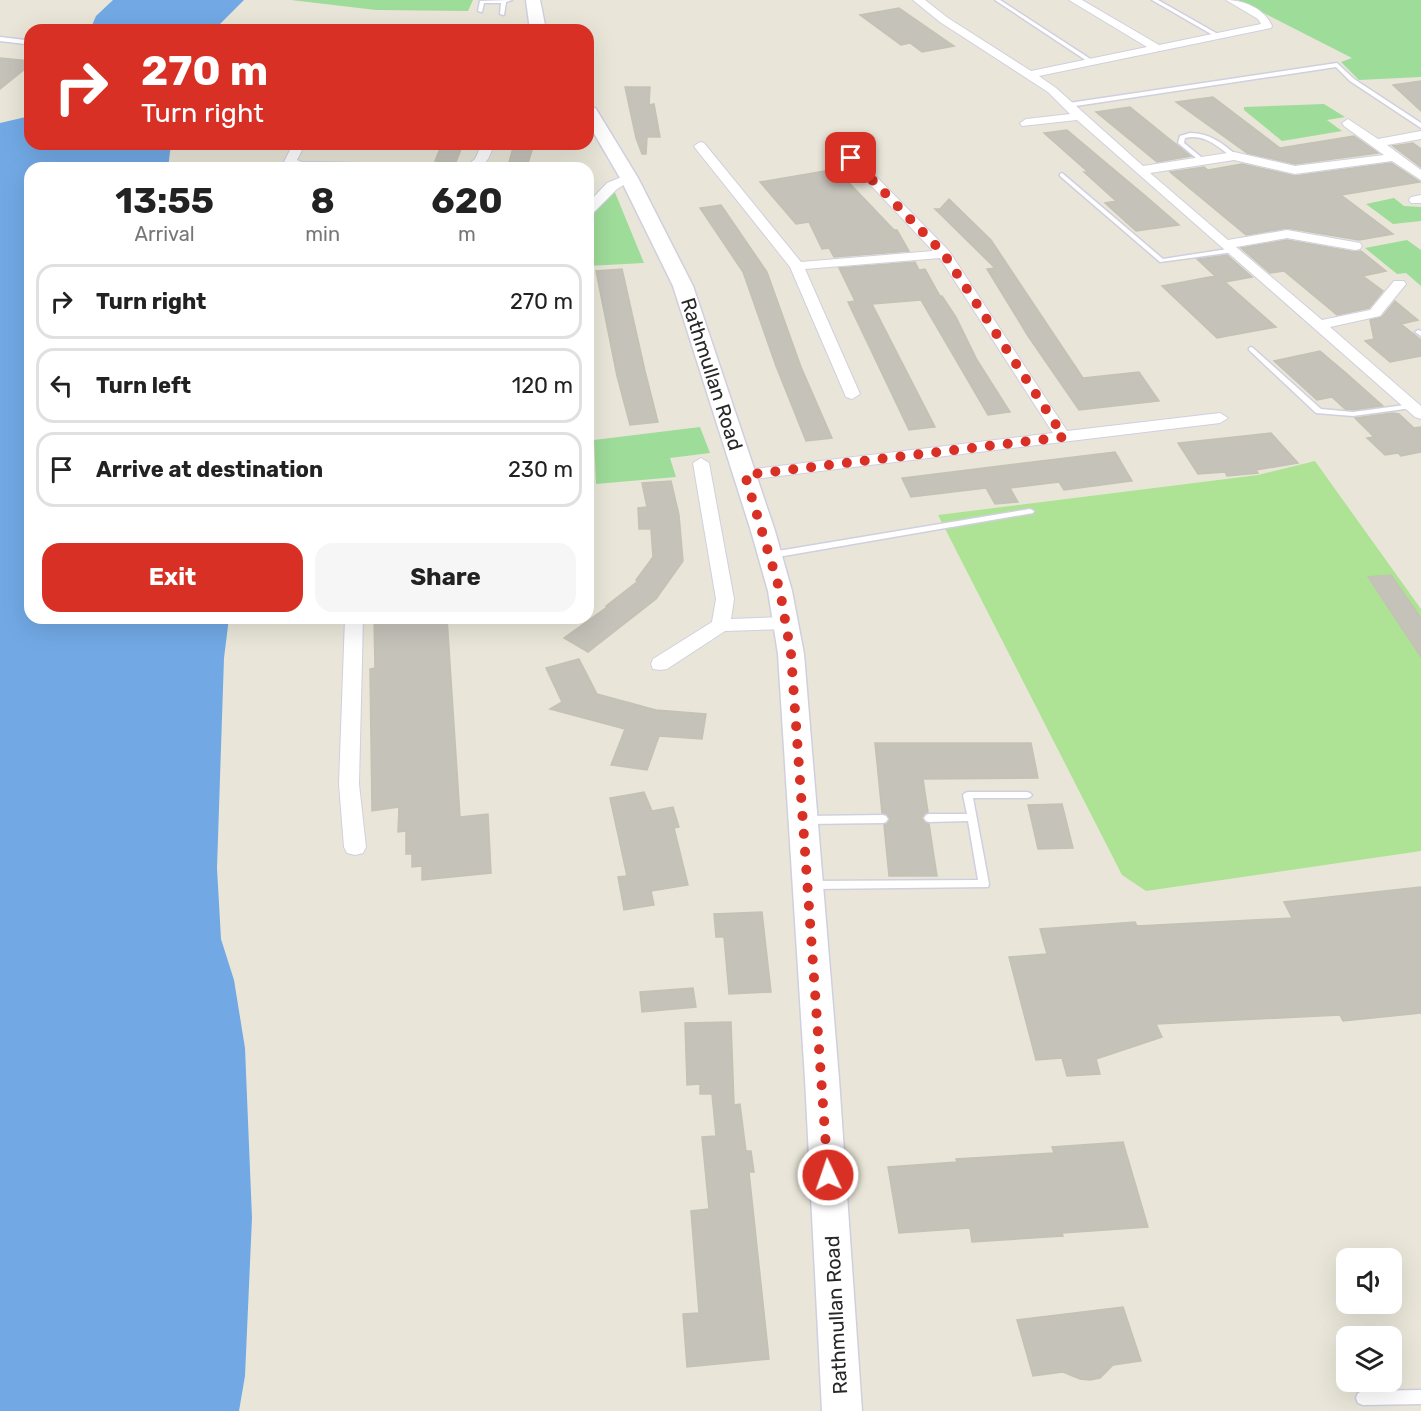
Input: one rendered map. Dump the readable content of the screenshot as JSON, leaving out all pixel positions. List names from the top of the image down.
{
  "streets": {
    "street": ["Rathmullan Road"]
  },
  "page": {
    "turn": ["270 m", "Turn right"],
    "eta": [
      "13:55",
      "Arrival",
      "8",
      "min",
      "620",
      "m"
    ],
    "list": [
      {
        "name": "Turn right",
        "value": "270 m"
      },
      {
        "name": "Turn left",
        "value": "120 m"
      },
      {
        "name": "Arrive at destination",
        "value": "230 m"
      }
    ],
    "buttons": ["Exit", "Share"]
  }
}
